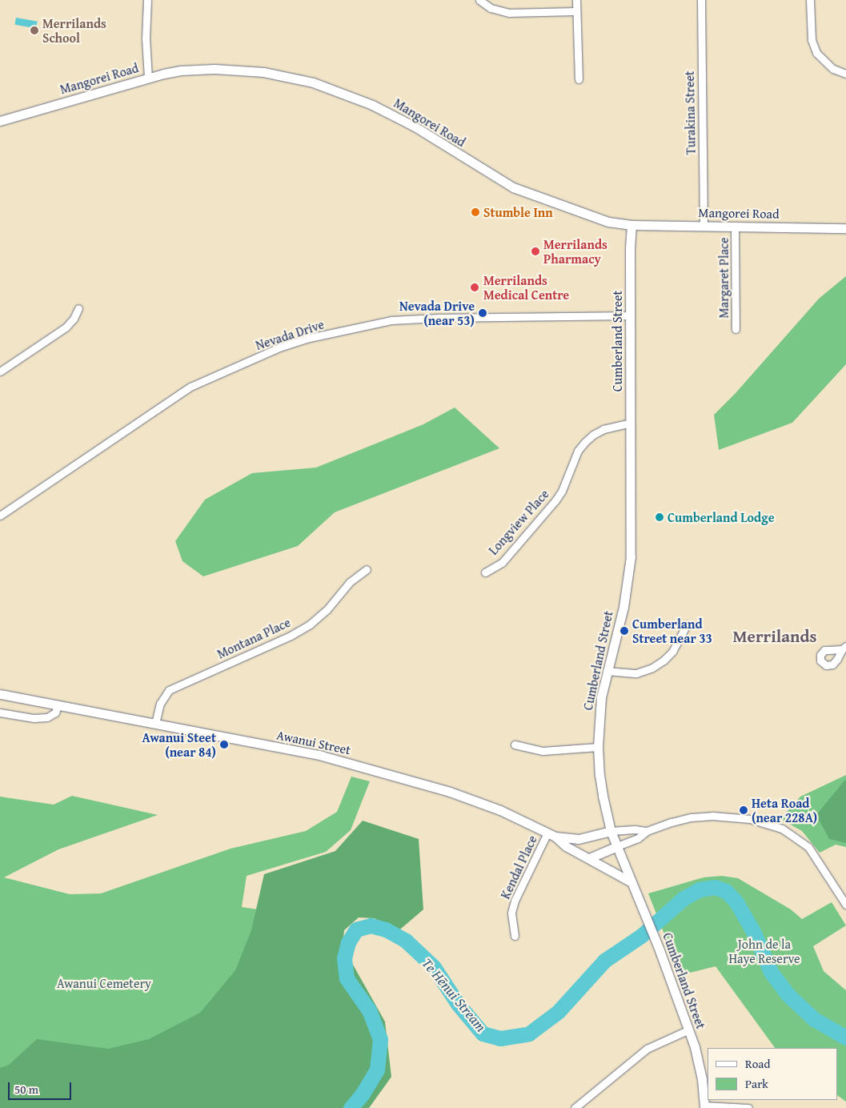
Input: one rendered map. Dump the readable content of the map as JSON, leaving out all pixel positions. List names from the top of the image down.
{
  "streets": {
    "main road": ["Mangorei Road", "Cumberland Street", "Awanui Street"],
    "street": [
      "Turakina Street",
      "Margaret Place",
      "Nevada Drive",
      "Longview Place",
      "Montana Place",
      "Kendal Place"
    ]
  },
  "crossings": [
    ["Mangorei Road", "Turakina Street"],
    ["Mangorei Road", "Margaret Place"],
    ["Mangorei Road", "Cumberland Street"],
    ["Nevada Drive", "Cumberland Street"],
    ["Cumberland Street", "Longview Place"],
    ["Cumberland Street", "Awanui Street"],
    ["Montana Place", "Awanui Street"],
    ["Awanui Street", "Kendal Place"]
  ],
  "districts": ["Merrilands"],
  "water": ["Te Hēnui Stream"],
  "parks": ["John de la Haye Reserve", "Awanui Cemetery"],
  "places": [
    "Merrilands School",
    "Stumble Inn",
    "Merrilands Pharmacy",
    "Merrilands Medical Centre",
    "Nevada Drive (near 53)",
    "Cumberland Lodge",
    "Cumberland Street near 33",
    "Awanui Steet (near 84)",
    "Heta Road (near 228A)"
  ],
  "legend": ["Road", "Park"],
  "scale_bar": "50 m"
}
